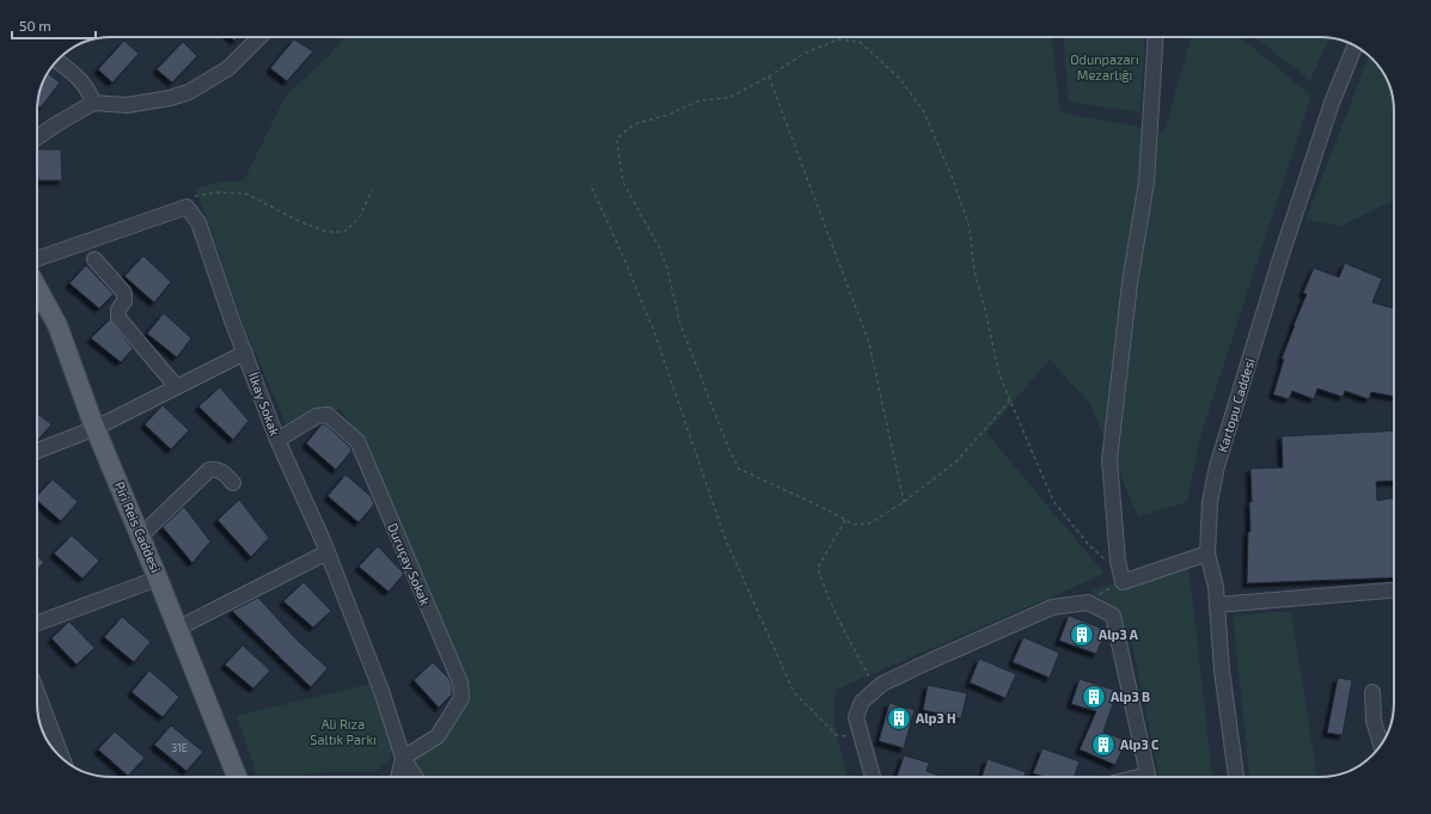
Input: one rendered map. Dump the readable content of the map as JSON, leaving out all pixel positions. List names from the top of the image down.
{
  "streets": {
    "main road": ["Piri Reis Caddesi"],
    "street": ["İlkay Sokak", "Kartopu Caddesi", "Duruçay Sokak"]
  },
  "crossings": [
    ["İlkay Sokak", "Duruçay Sokak"]
  ],
  "parks": ["Odunpazarı Mezarlığı", "Ali Rıza Saltık Parkı"],
  "places": {
    "building": [
      "Alp3 A",
      "Alp3 B",
      "Alp3 H",
      "Alp3 C"
    ]
  },
  "house_numbers": ["31E"],
  "scale_bar": "50 m"
}
